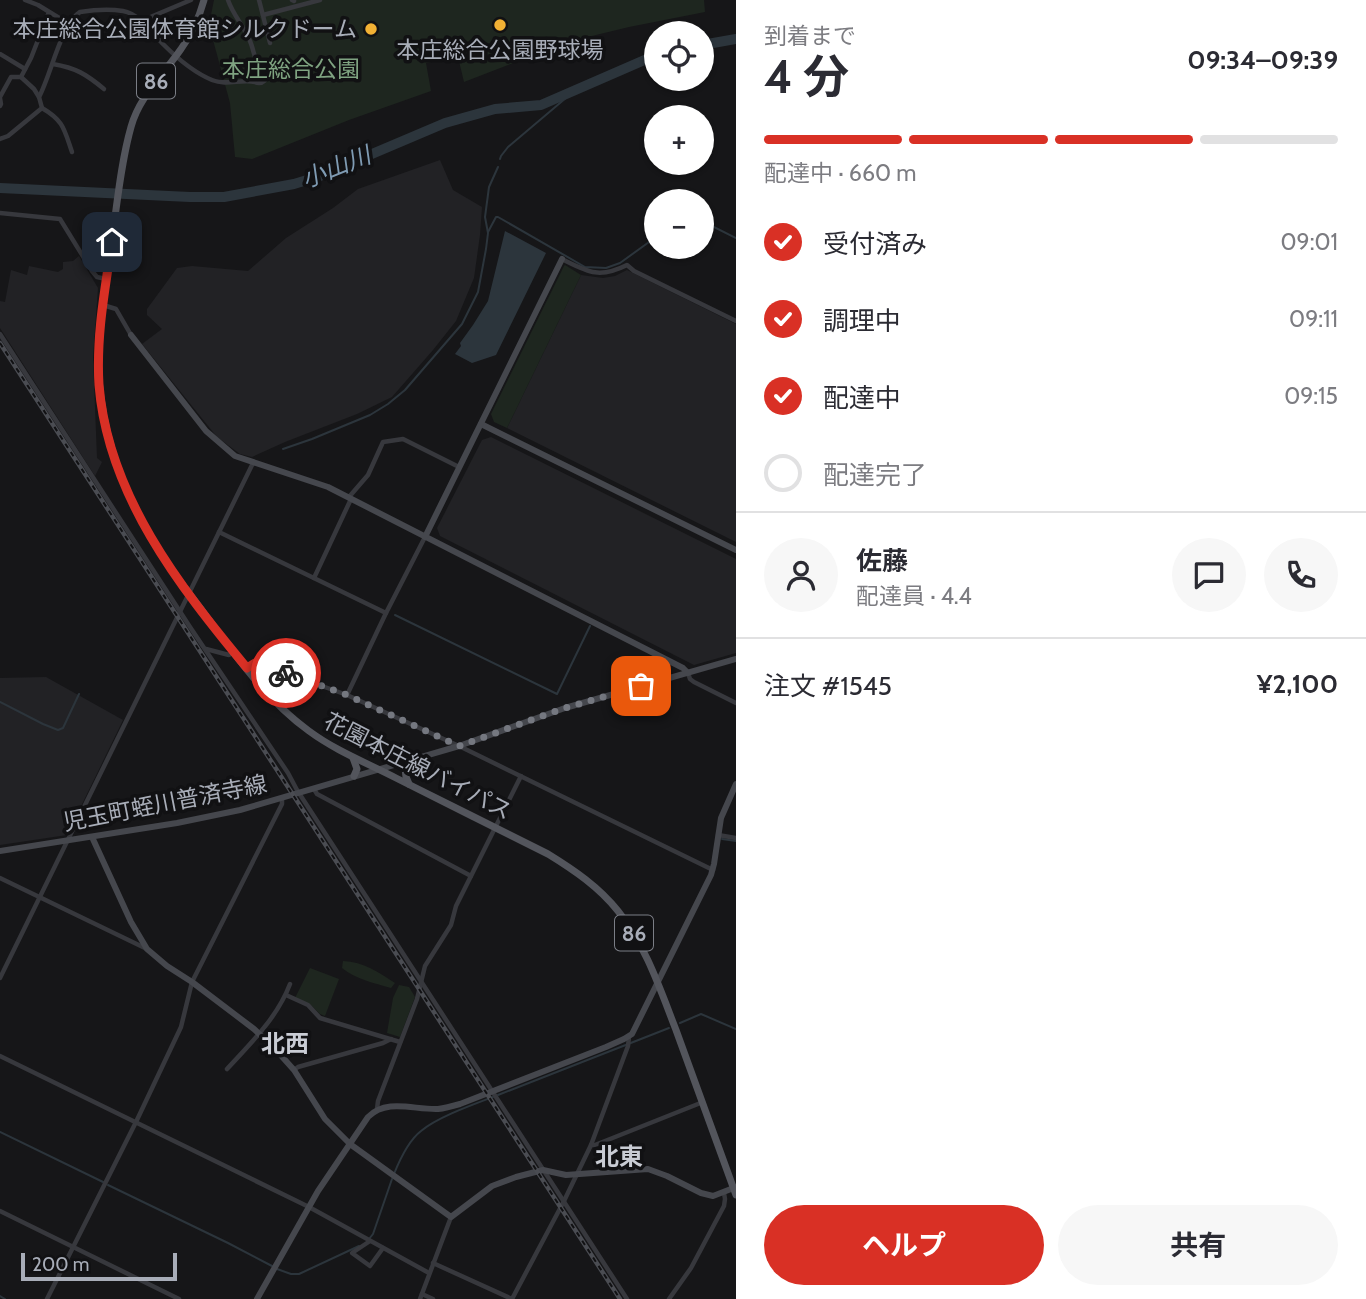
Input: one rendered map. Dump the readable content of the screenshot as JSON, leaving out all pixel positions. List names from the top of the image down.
{
  "streets": {
    "main road": ["86", "花園本庄線バイパス"],
    "street": ["児玉町蛭川普済寺線"]
  },
  "crossings": [
    ["花園本庄線バイパス", "児玉町蛭川普済寺線"]
  ],
  "districts": ["北西", "北東"],
  "water": ["小山川"],
  "parks": ["本庄総合公園"],
  "places": ["本庄総合公園野球場", "本庄総合公園体育館シルクドーム"],
  "scale_bar": "200 m",
  "page": {
    "heading": ["4 分", "到着まで", "09:34–09:39"],
    "panel": [
      "佐藤",
      "配達員 · 4.4",
      "注文 #1545",
      "¥2,100"
    ],
    "map_buttons": ["+", "−"],
    "bar": "配達中 · 660 m",
    "list": [
      ["受付済み", "09:01"],
      ["調理中", "09:11"],
      ["配達中", "09:15"],
      "配達完了"
    ],
    "buttons": ["ヘルプ", "共有"],
    "scale": "200 m"
  }
}
